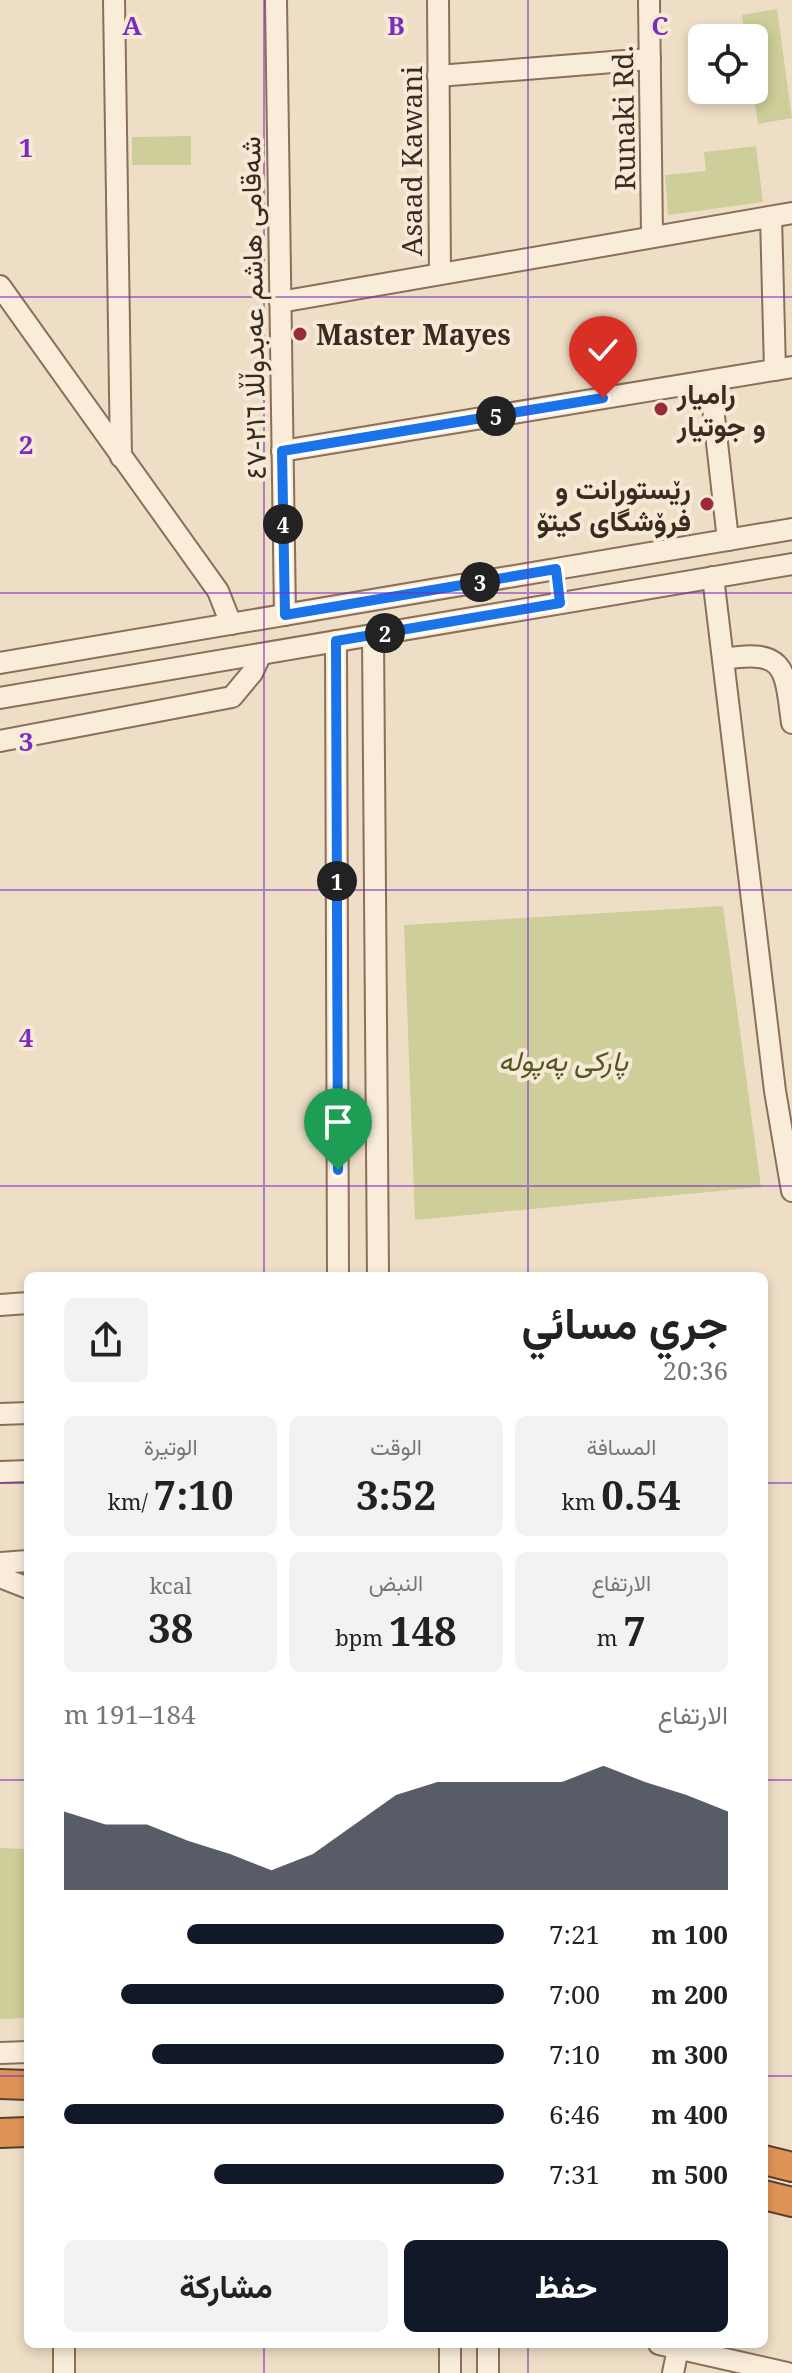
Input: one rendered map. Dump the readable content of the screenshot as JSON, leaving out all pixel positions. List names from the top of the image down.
{
  "streets": {
    "street": ["Runaki Rd.", "Asaad Kawani", "شەقامی هاشم عەبدوڵڵا ٢١٦-٤٧"]
  },
  "parks": ["پارکی پەپولە"],
  "places": ["Master Mayes", "رامیار و جوتیار", "ڕێستورانت و فرۆشگای کیتۆ"],
  "page": {
    "pins": [
      "5",
      "4",
      "3",
      "2",
      "1"
    ],
    "heading": ["جري مسائي", "20:36"],
    "stats": [
      ["المسافة", "0.54 km"],
      ["الوقت", "3:52"],
      ["الوتيرة", "7:10 /km"],
      ["الارتفاع", "7 m"],
      ["النبض", "148 bpm"],
      ["kcal", "38"]
    ],
    "chart": ["الارتفاع", "184–191 m"],
    "list": [
      {
        "name": "100 m",
        "note": "7:21"
      },
      {
        "name": "200 m",
        "note": "7:00"
      },
      {
        "name": "300 m",
        "note": "7:10"
      },
      {
        "name": "400 m",
        "note": "6:46"
      },
      {
        "name": "500 m",
        "note": "7:31"
      }
    ],
    "buttons": ["حفظ", "مشاركة"]
  },
  "grid": {
    "columns": ["A", "B", "C"],
    "rows": [
      "1",
      "2",
      "3",
      "4"
    ]
  }
}
